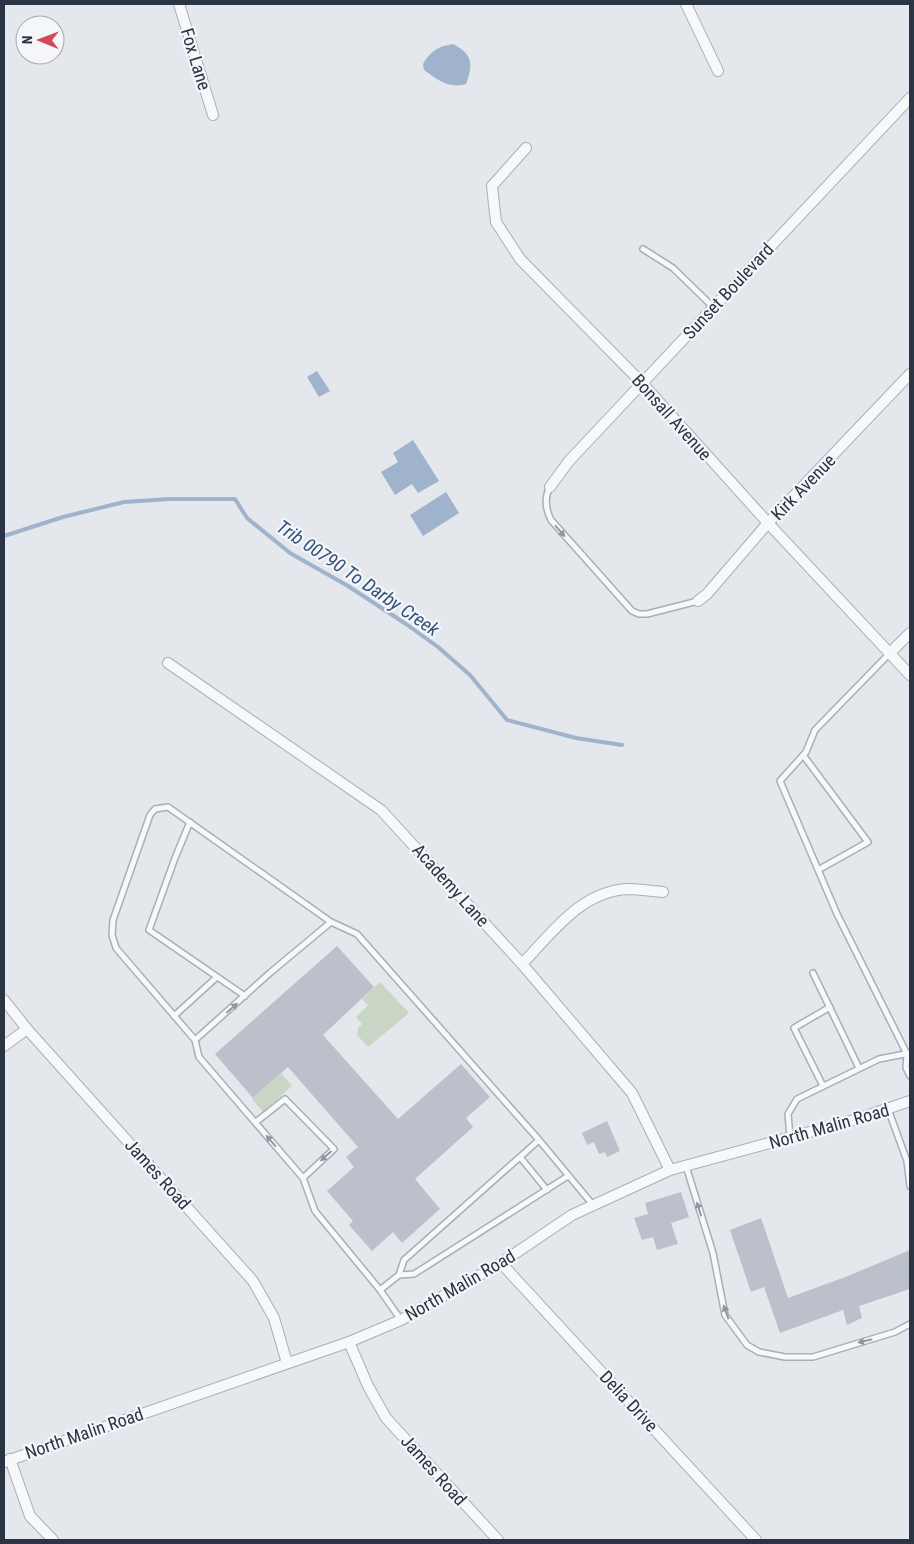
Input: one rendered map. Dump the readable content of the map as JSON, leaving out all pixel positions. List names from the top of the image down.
{
  "streets": {
    "street": [
      "Fox Lane",
      "Sunset Boulevard",
      "Bonsall Avenue",
      "Kirk Avenue",
      "Academy Lane",
      "North Malin Road",
      "James Road",
      "Delia Drive"
    ]
  },
  "crossings": [
    ["Sunset Boulevard", "Bonsall Avenue"],
    ["Bonsall Avenue", "Kirk Avenue"],
    ["Academy Lane", "North Malin Road"],
    ["North Malin Road", "James Road"],
    ["North Malin Road", "Delia Drive"]
  ],
  "water": ["Trib 00790 To Darby Creek"],
  "north": "left"
}
